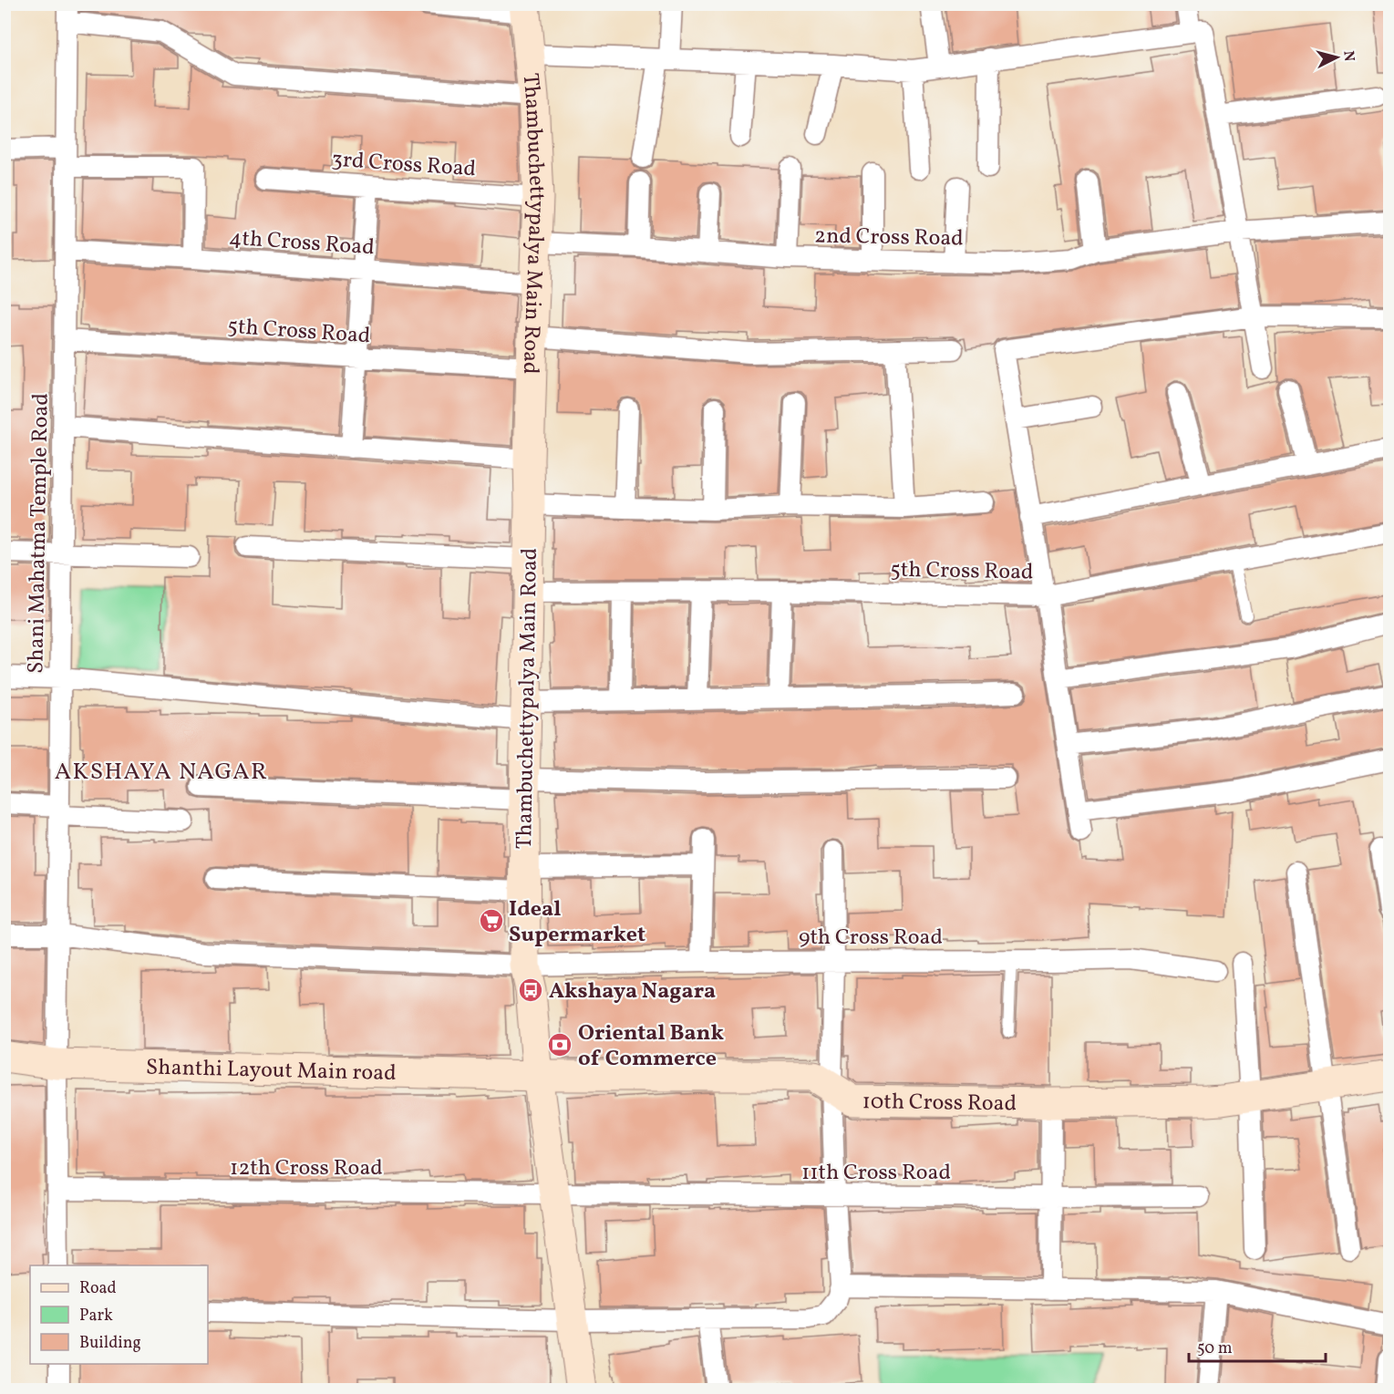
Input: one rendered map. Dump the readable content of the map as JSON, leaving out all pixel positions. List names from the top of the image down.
{
  "streets": {
    "street": [
      "3rd Cross Road",
      "Thambuchettypalya Main Road",
      "2nd Cross Road",
      "4th Cross Road",
      "5th Cross Road",
      "Shani Mahatma Temple Road",
      "9th Cross Road",
      "Shanthi Layout Main road",
      "10th Cross Road",
      "12th Cross Road",
      "11th Cross Road"
    ]
  },
  "crossings": [
    ["3rd Cross Road", "Thambuchettypalya Main Road"],
    ["Thambuchettypalya Main Road", "2nd Cross Road"],
    ["Thambuchettypalya Main Road", "4th Cross Road"],
    ["Thambuchettypalya Main Road", "5th Cross Road"],
    ["Thambuchettypalya Main Road", "9th Cross Road"],
    ["Thambuchettypalya Main Road", "Shanthi Layout Main road"],
    ["Thambuchettypalya Main Road", "10th Cross Road"],
    ["Thambuchettypalya Main Road", "12th Cross Road"],
    ["Thambuchettypalya Main Road", "11th Cross Road"],
    ["4th Cross Road", "Shani Mahatma Temple Road"],
    ["5th Cross Road", "Shani Mahatma Temple Road"],
    ["Shani Mahatma Temple Road", "9th Cross Road"],
    ["Shani Mahatma Temple Road", "Shanthi Layout Main road"],
    ["Shani Mahatma Temple Road", "12th Cross Road"],
    ["Shanthi Layout Main road", "10th Cross Road"],
    ["12th Cross Road", "11th Cross Road"]
  ],
  "districts": ["AKSHAYA NAGAR"],
  "places": {
    "supermarket": ["Ideal Supermarket"],
    "bus stop": ["Akshaya Nagara"],
    "bank": ["Oriental Bank of Commerce"]
  },
  "legend": ["Road", "Park", "Building"],
  "scale_bar": "50 m",
  "north": "right"
}
